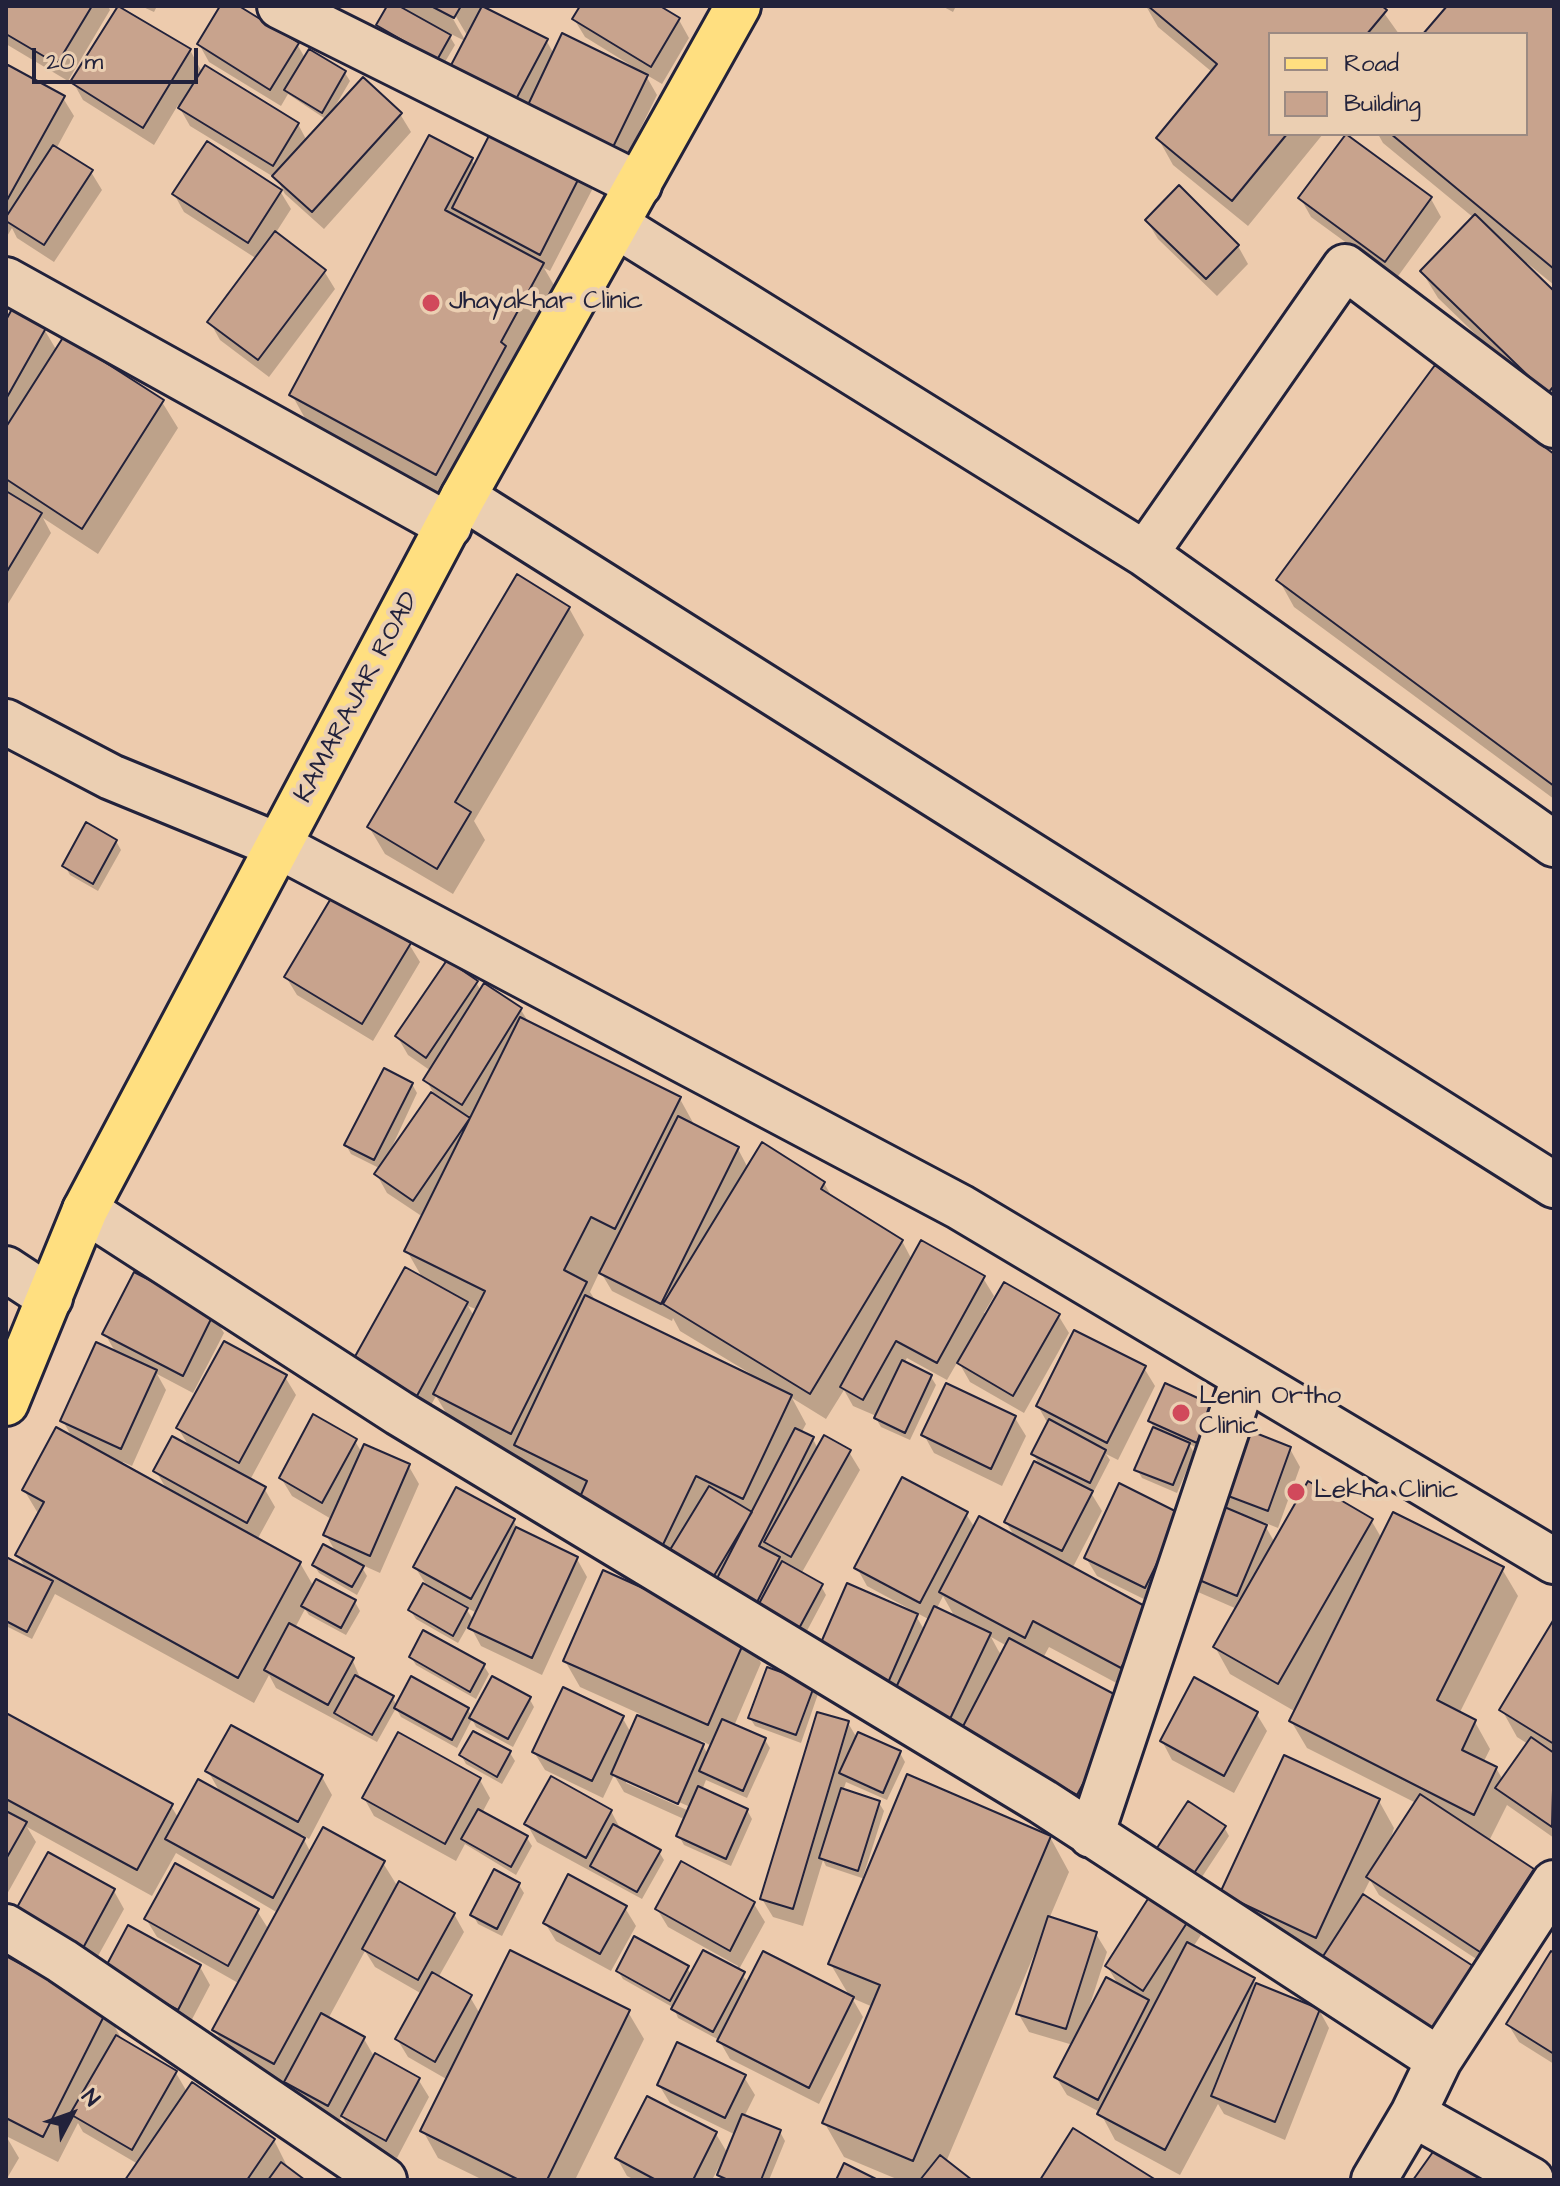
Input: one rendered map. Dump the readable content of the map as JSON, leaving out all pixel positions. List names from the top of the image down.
{
  "streets": {
    "main road": ["KAMARAJAR ROAD"]
  },
  "places": ["Jhayakhar Clinic", "Lenin Ortho Clinic", "Lekha Clinic"],
  "legend": ["Road", "Building"],
  "scale_bar": "20 m",
  "north": "top right"
}
